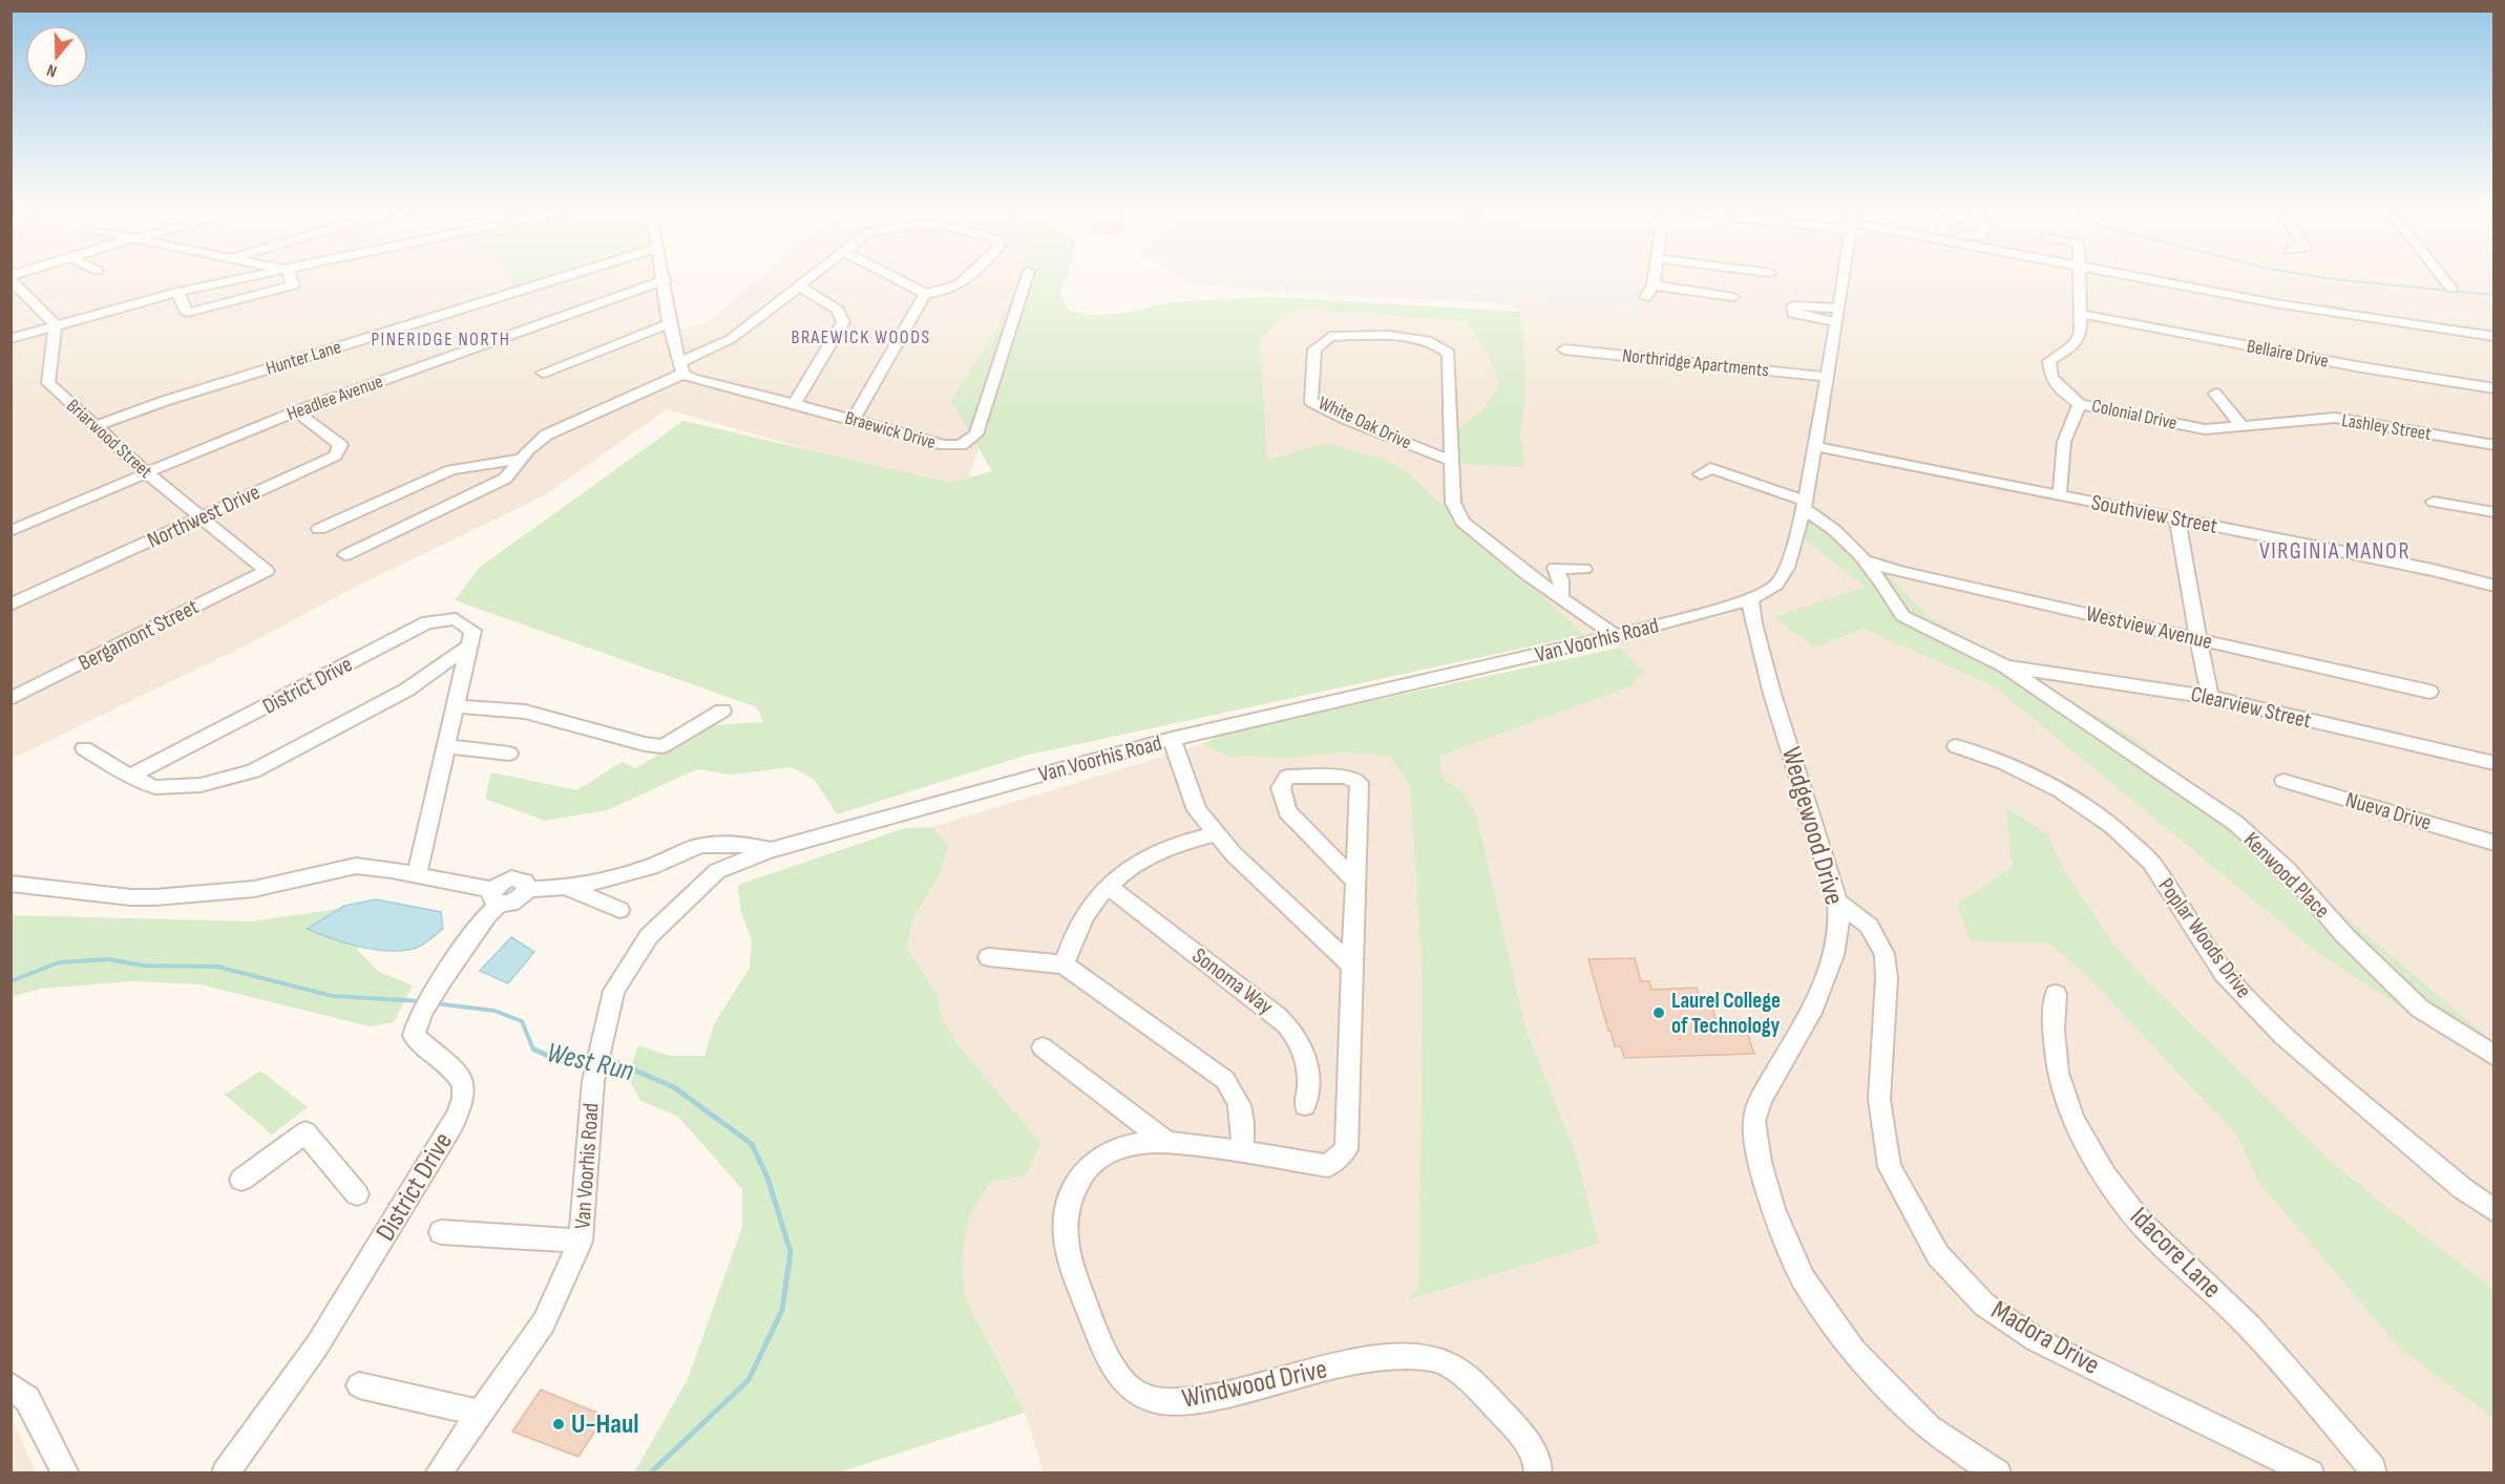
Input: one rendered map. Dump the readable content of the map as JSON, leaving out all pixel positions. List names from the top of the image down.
{
  "streets": {
    "street": [
      "Bellaire Drive",
      "Hunter Lane",
      "Northridge Apartments",
      "Headlee Avenue",
      "Colonial Drive",
      "White Oak Drive",
      "Lashley Street",
      "Braewick Drive",
      "Briarwood Street",
      "Southview Street",
      "Northwest Drive",
      "Westview Avenue",
      "Bergamont Street",
      "Van Voorhis Road",
      "District Drive",
      "Clearview Street",
      "Nueva Drive",
      "Wedgewood Drive",
      "Kenwood Place",
      "Poplar Woods Drive",
      "Sonoma Way",
      "Idacore Lane",
      "Madora Drive",
      "Windwood Drive"
    ]
  },
  "crossings": [
    ["Bellaire Drive", "Colonial Drive"],
    ["Hunter Lane", "Briarwood Street"],
    ["Northridge Apartments", "Van Voorhis Road"],
    ["Headlee Avenue", "Briarwood Street"],
    ["Headlee Avenue", "Northwest Drive"],
    ["Colonial Drive", "Lashley Street"],
    ["White Oak Drive", "Van Voorhis Road"],
    ["Briarwood Street", "Northwest Drive"],
    ["Briarwood Street", "Bergamont Street"],
    ["Southview Street", "Van Voorhis Road"],
    ["Van Voorhis Road", "District Drive"],
    ["Van Voorhis Road", "Wedgewood Drive"],
    ["Clearview Street", "Kenwood Place"],
    ["Wedgewood Drive", "Madora Drive"]
  ],
  "districts": ["BRAEWICK WOODS", "PINERIDGE NORTH", "VIRGINIA MANOR"],
  "water": ["West Run"],
  "places": ["Laurel College of Technology", "U-Haul"],
  "north": "bottom"
}
